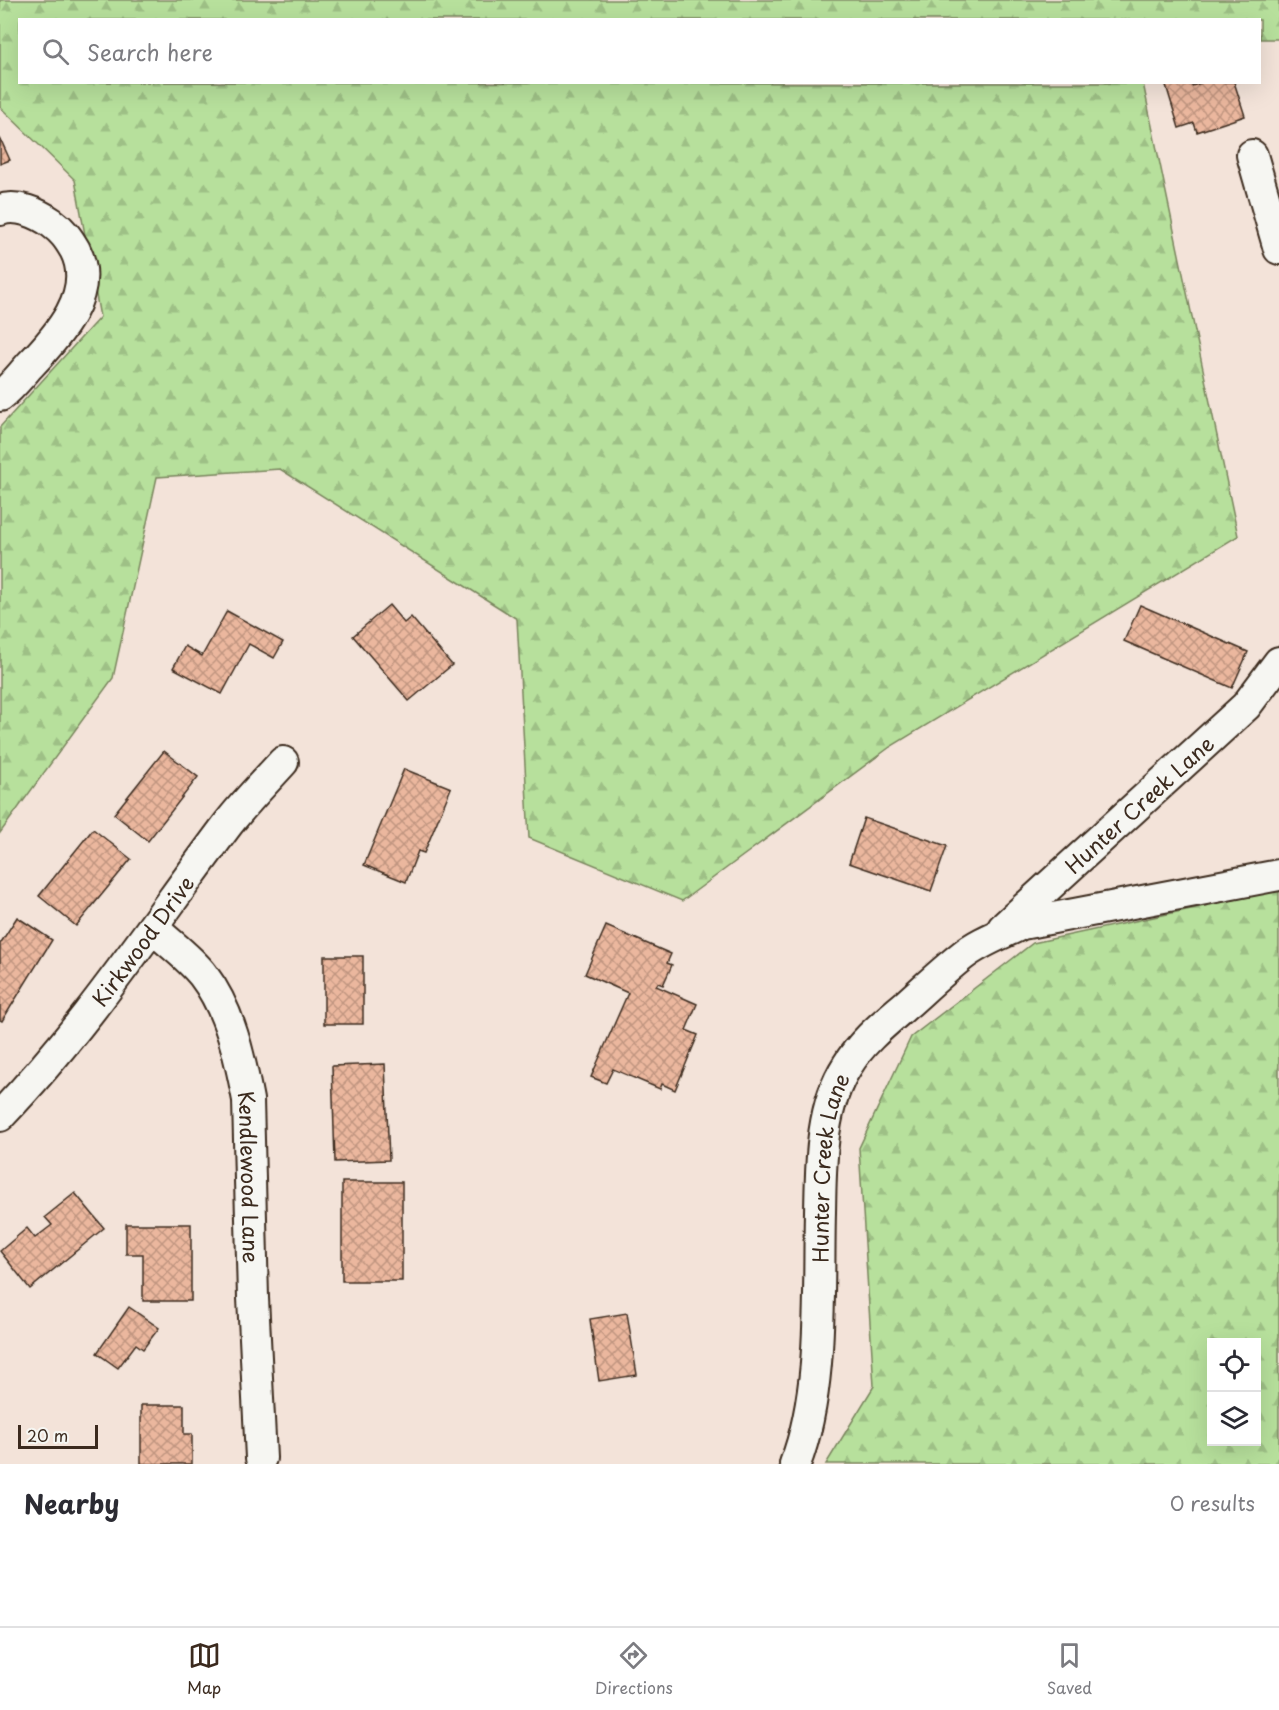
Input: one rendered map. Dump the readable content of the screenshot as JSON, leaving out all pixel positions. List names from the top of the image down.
{
  "streets": {
    "street": ["Hunter Creek Lane", "Kirkwood Drive", "Kendlewood Lane"]
  },
  "crossings": [
    ["Kirkwood Drive", "Kendlewood Lane"]
  ],
  "scale_bar": "20 m",
  "page": {
    "search": "Search here",
    "scale": "20 m",
    "heading": ["Nearby", "0 results"],
    "nav": ["Map", "Directions", "Saved"]
  }
}
